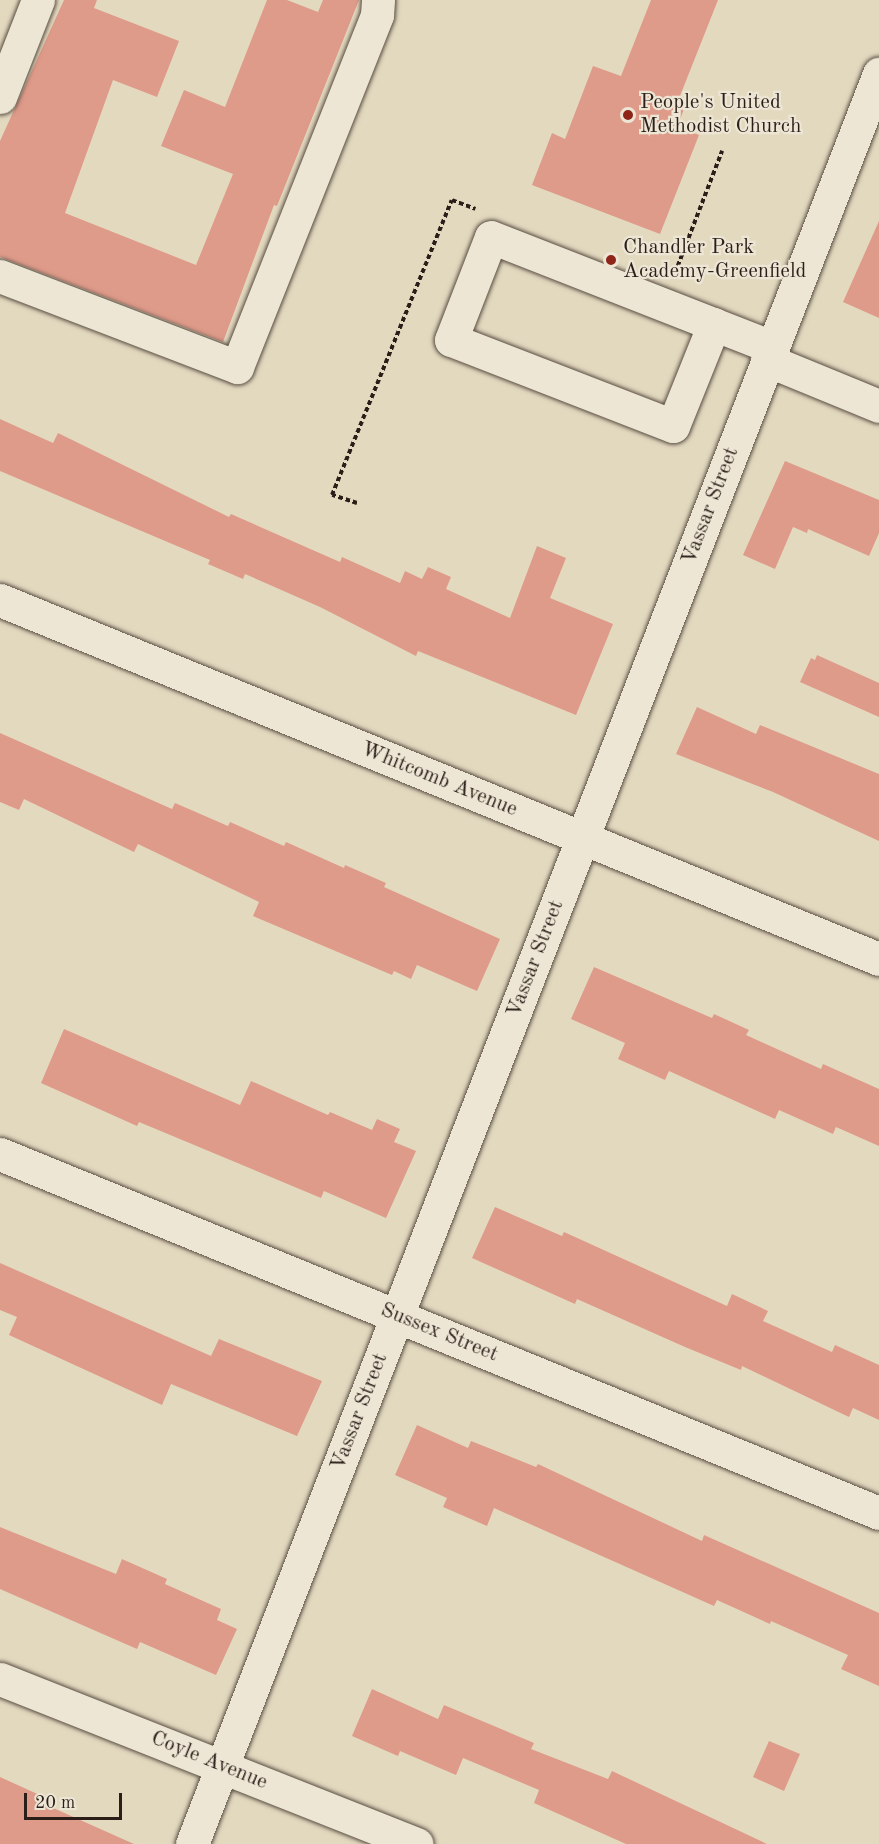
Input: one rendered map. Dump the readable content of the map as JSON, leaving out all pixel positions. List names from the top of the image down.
{
  "streets": {
    "street": [
      "Vassar Street",
      "Whitcomb Avenue",
      "Sussex Street",
      "Coyle Avenue"
    ]
  },
  "crossings": [
    ["Vassar Street", "Whitcomb Avenue"],
    ["Vassar Street", "Sussex Street"],
    ["Vassar Street", "Coyle Avenue"]
  ],
  "places": ["People's United Methodist Church", "Chandler Park Academy-Greenfield"],
  "scale_bar": "20 m"
}
